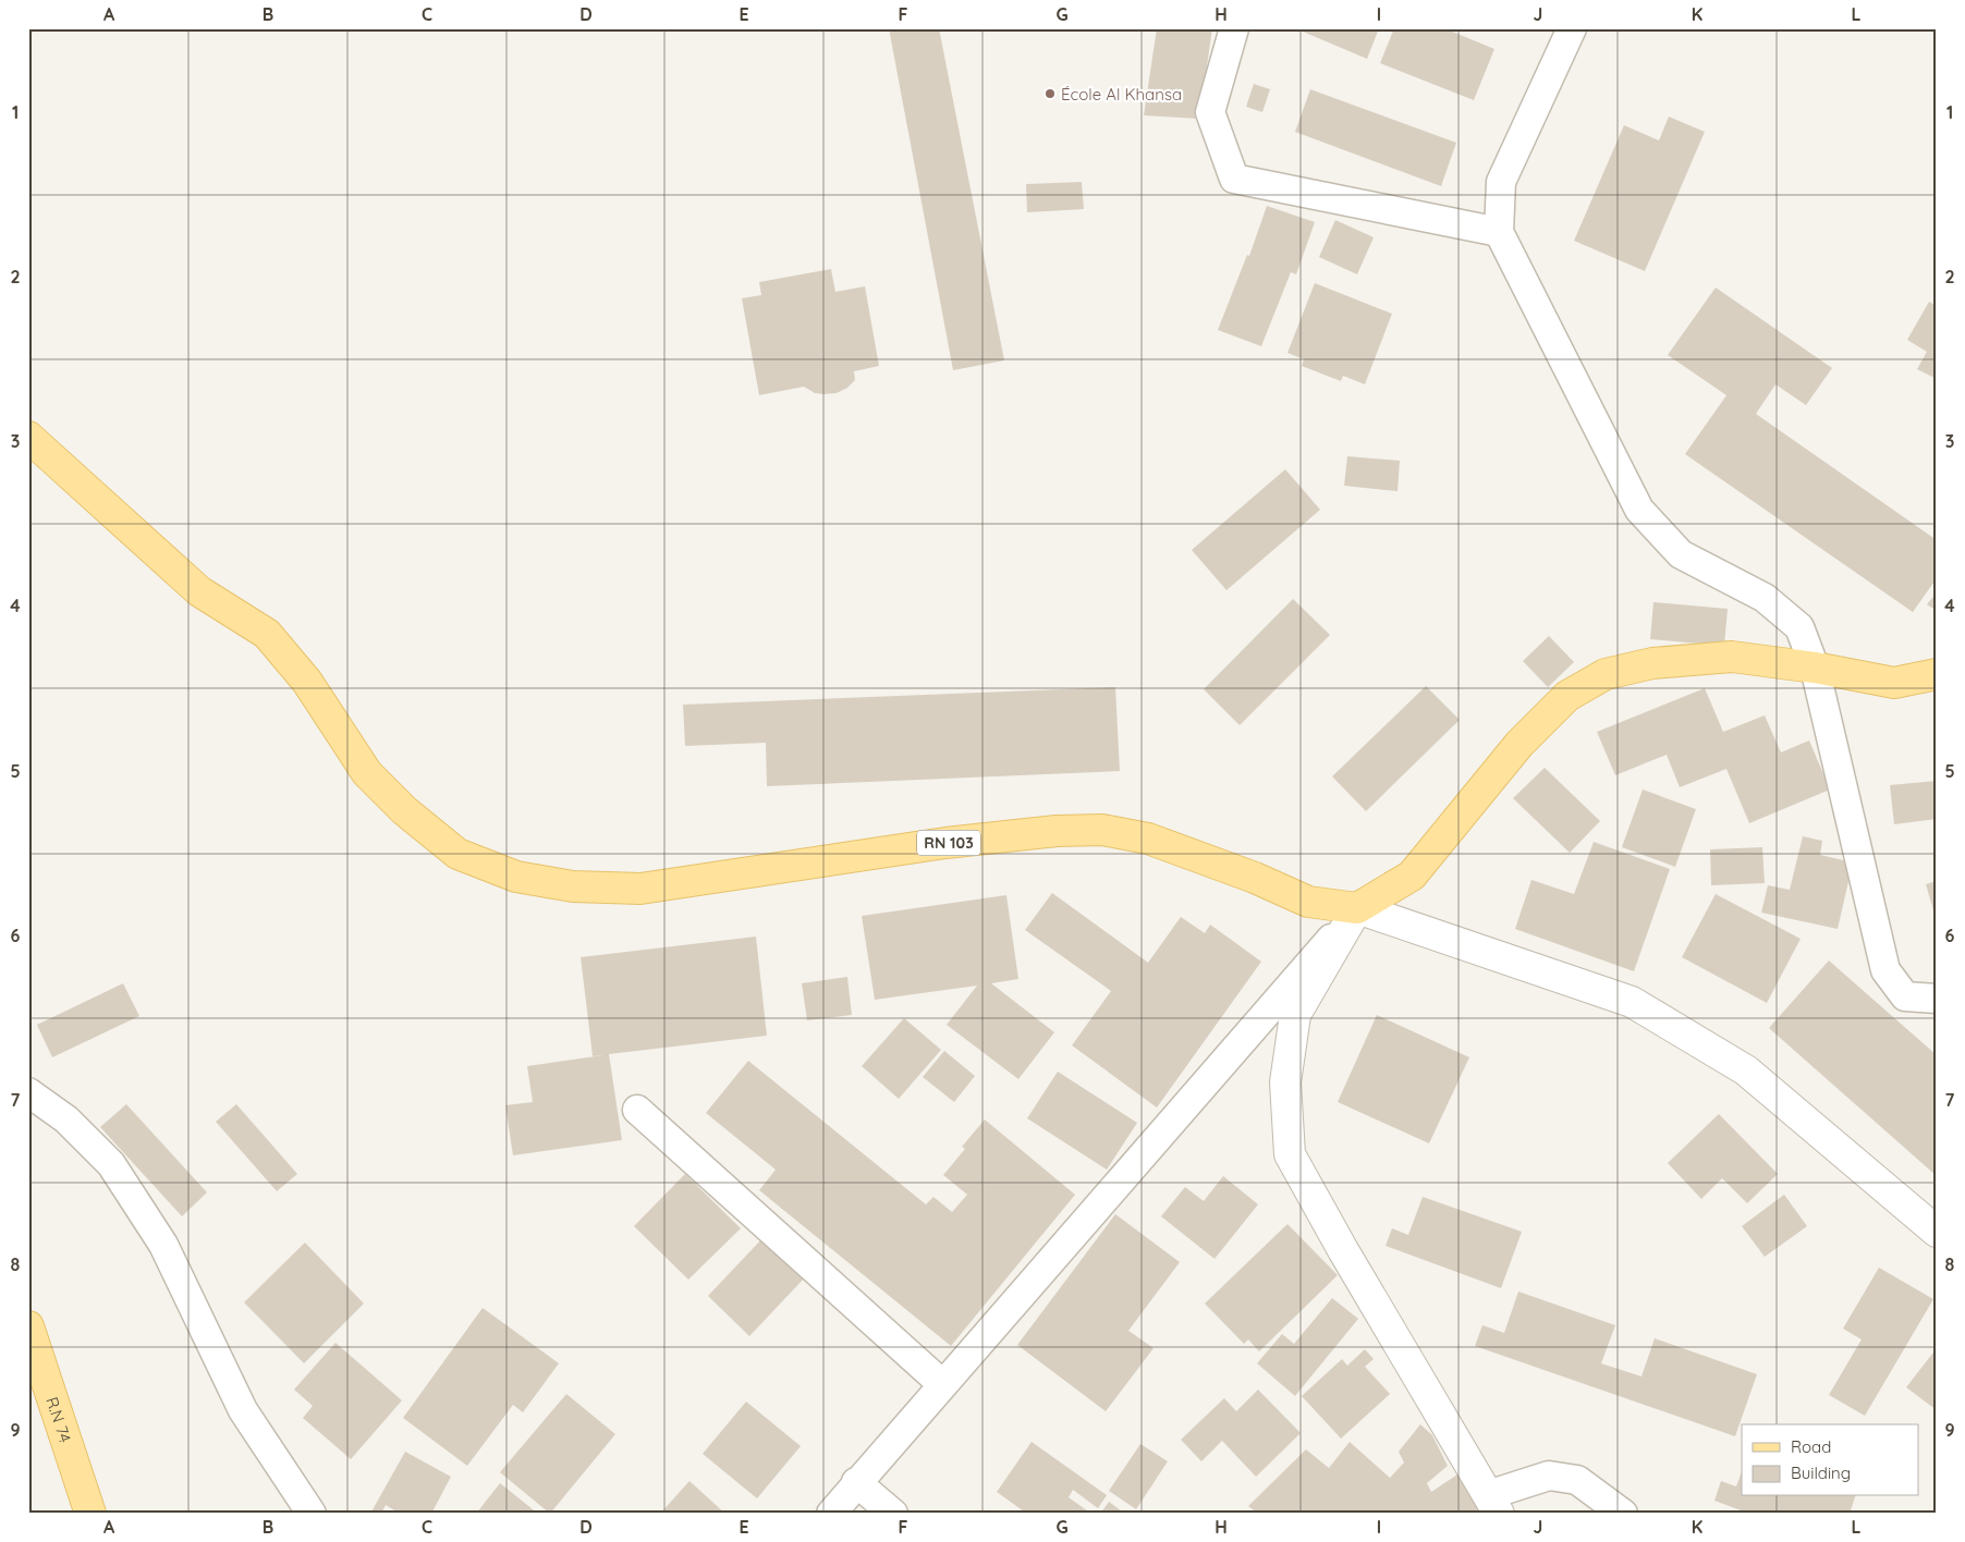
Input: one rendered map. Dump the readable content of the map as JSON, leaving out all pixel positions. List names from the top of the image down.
{
  "streets": {
    "main road": ["RN 103", "R.N 74"]
  },
  "places": ["École Al Khansa"],
  "legend": ["Road", "Building"],
  "grid": {
    "columns": [
      "A",
      "B",
      "C",
      "D",
      "E",
      "F",
      "G",
      "H",
      "I",
      "J",
      "K",
      "L"
    ],
    "rows": [
      "1",
      "2",
      "3",
      "4",
      "5",
      "6",
      "7",
      "8",
      "9"
    ]
  }
}
